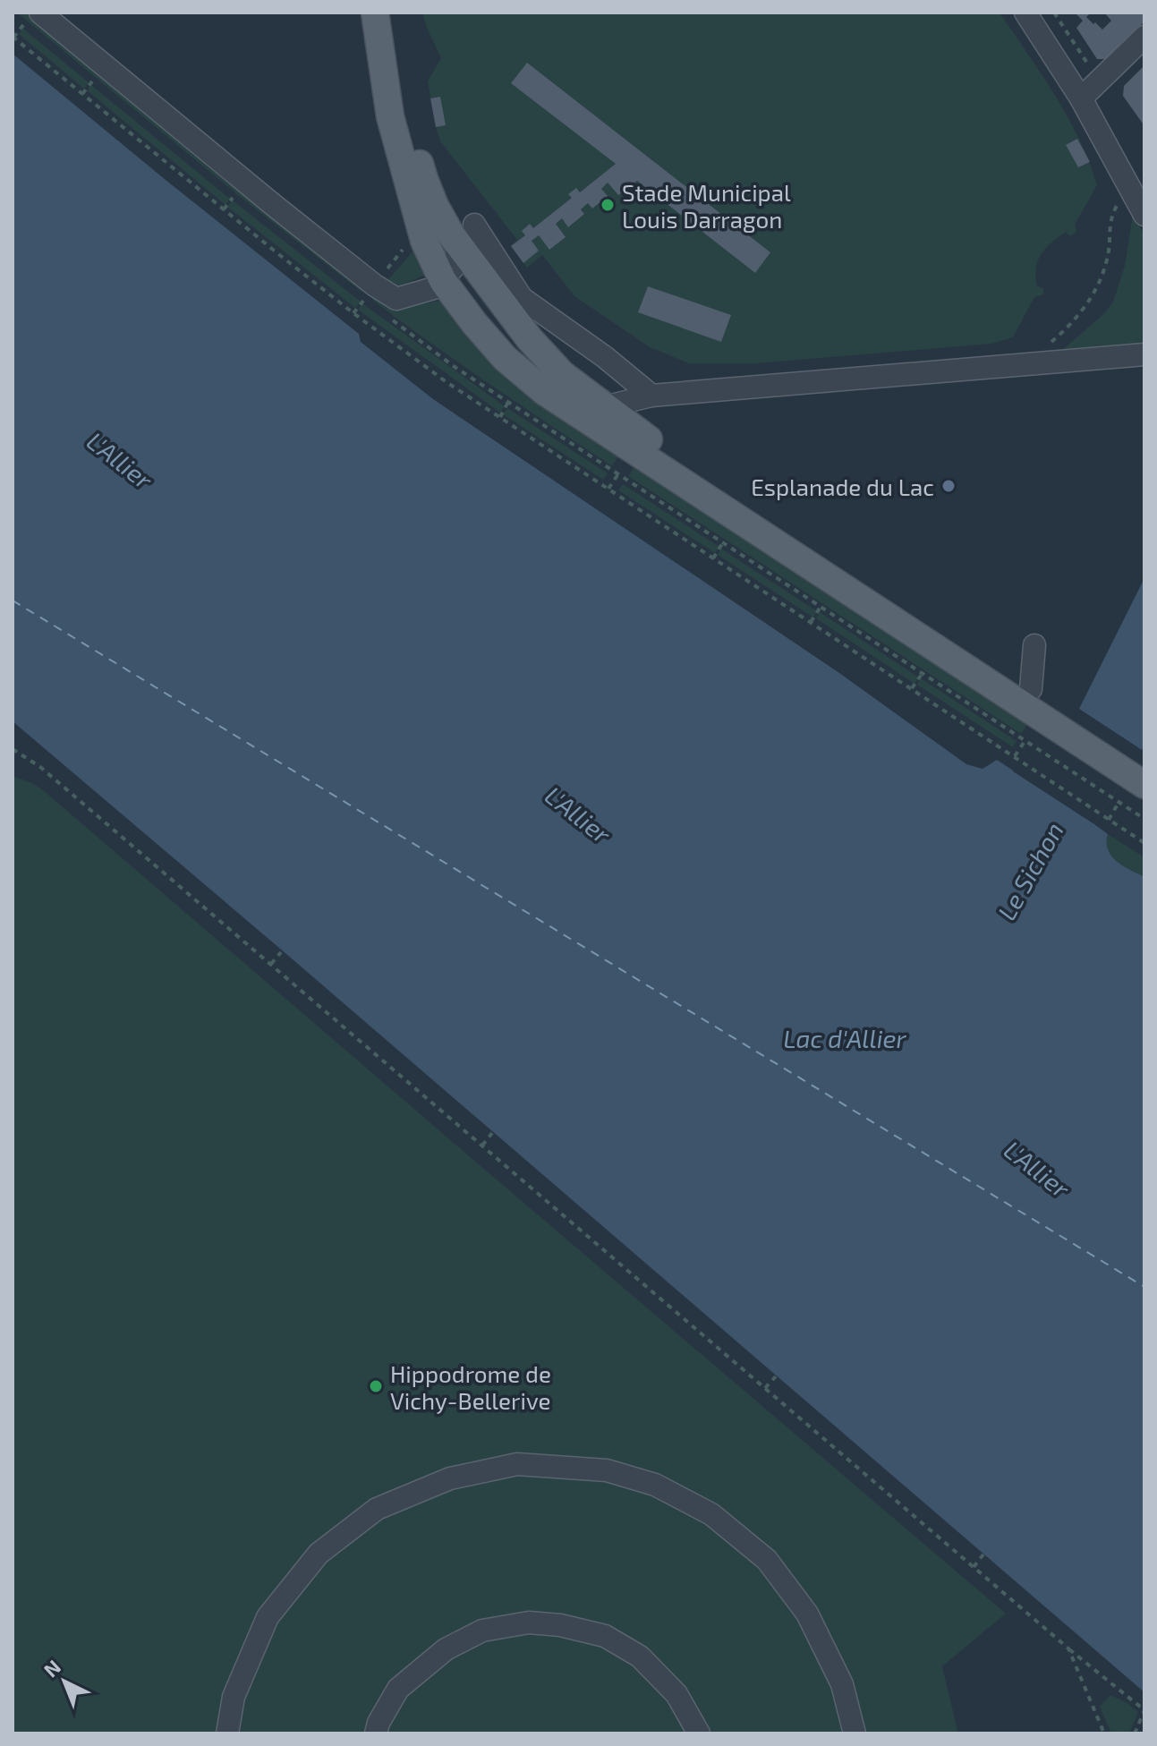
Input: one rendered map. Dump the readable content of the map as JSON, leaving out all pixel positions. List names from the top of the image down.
{
  "water": ["L'Allier", "Le Sichon", "Lac d'Allier"],
  "places": ["Stade Municipal Louis Darragon", "Esplanade du Lac", "Hippodrome de Vichy-Bellerive"],
  "north": "top left"
}
